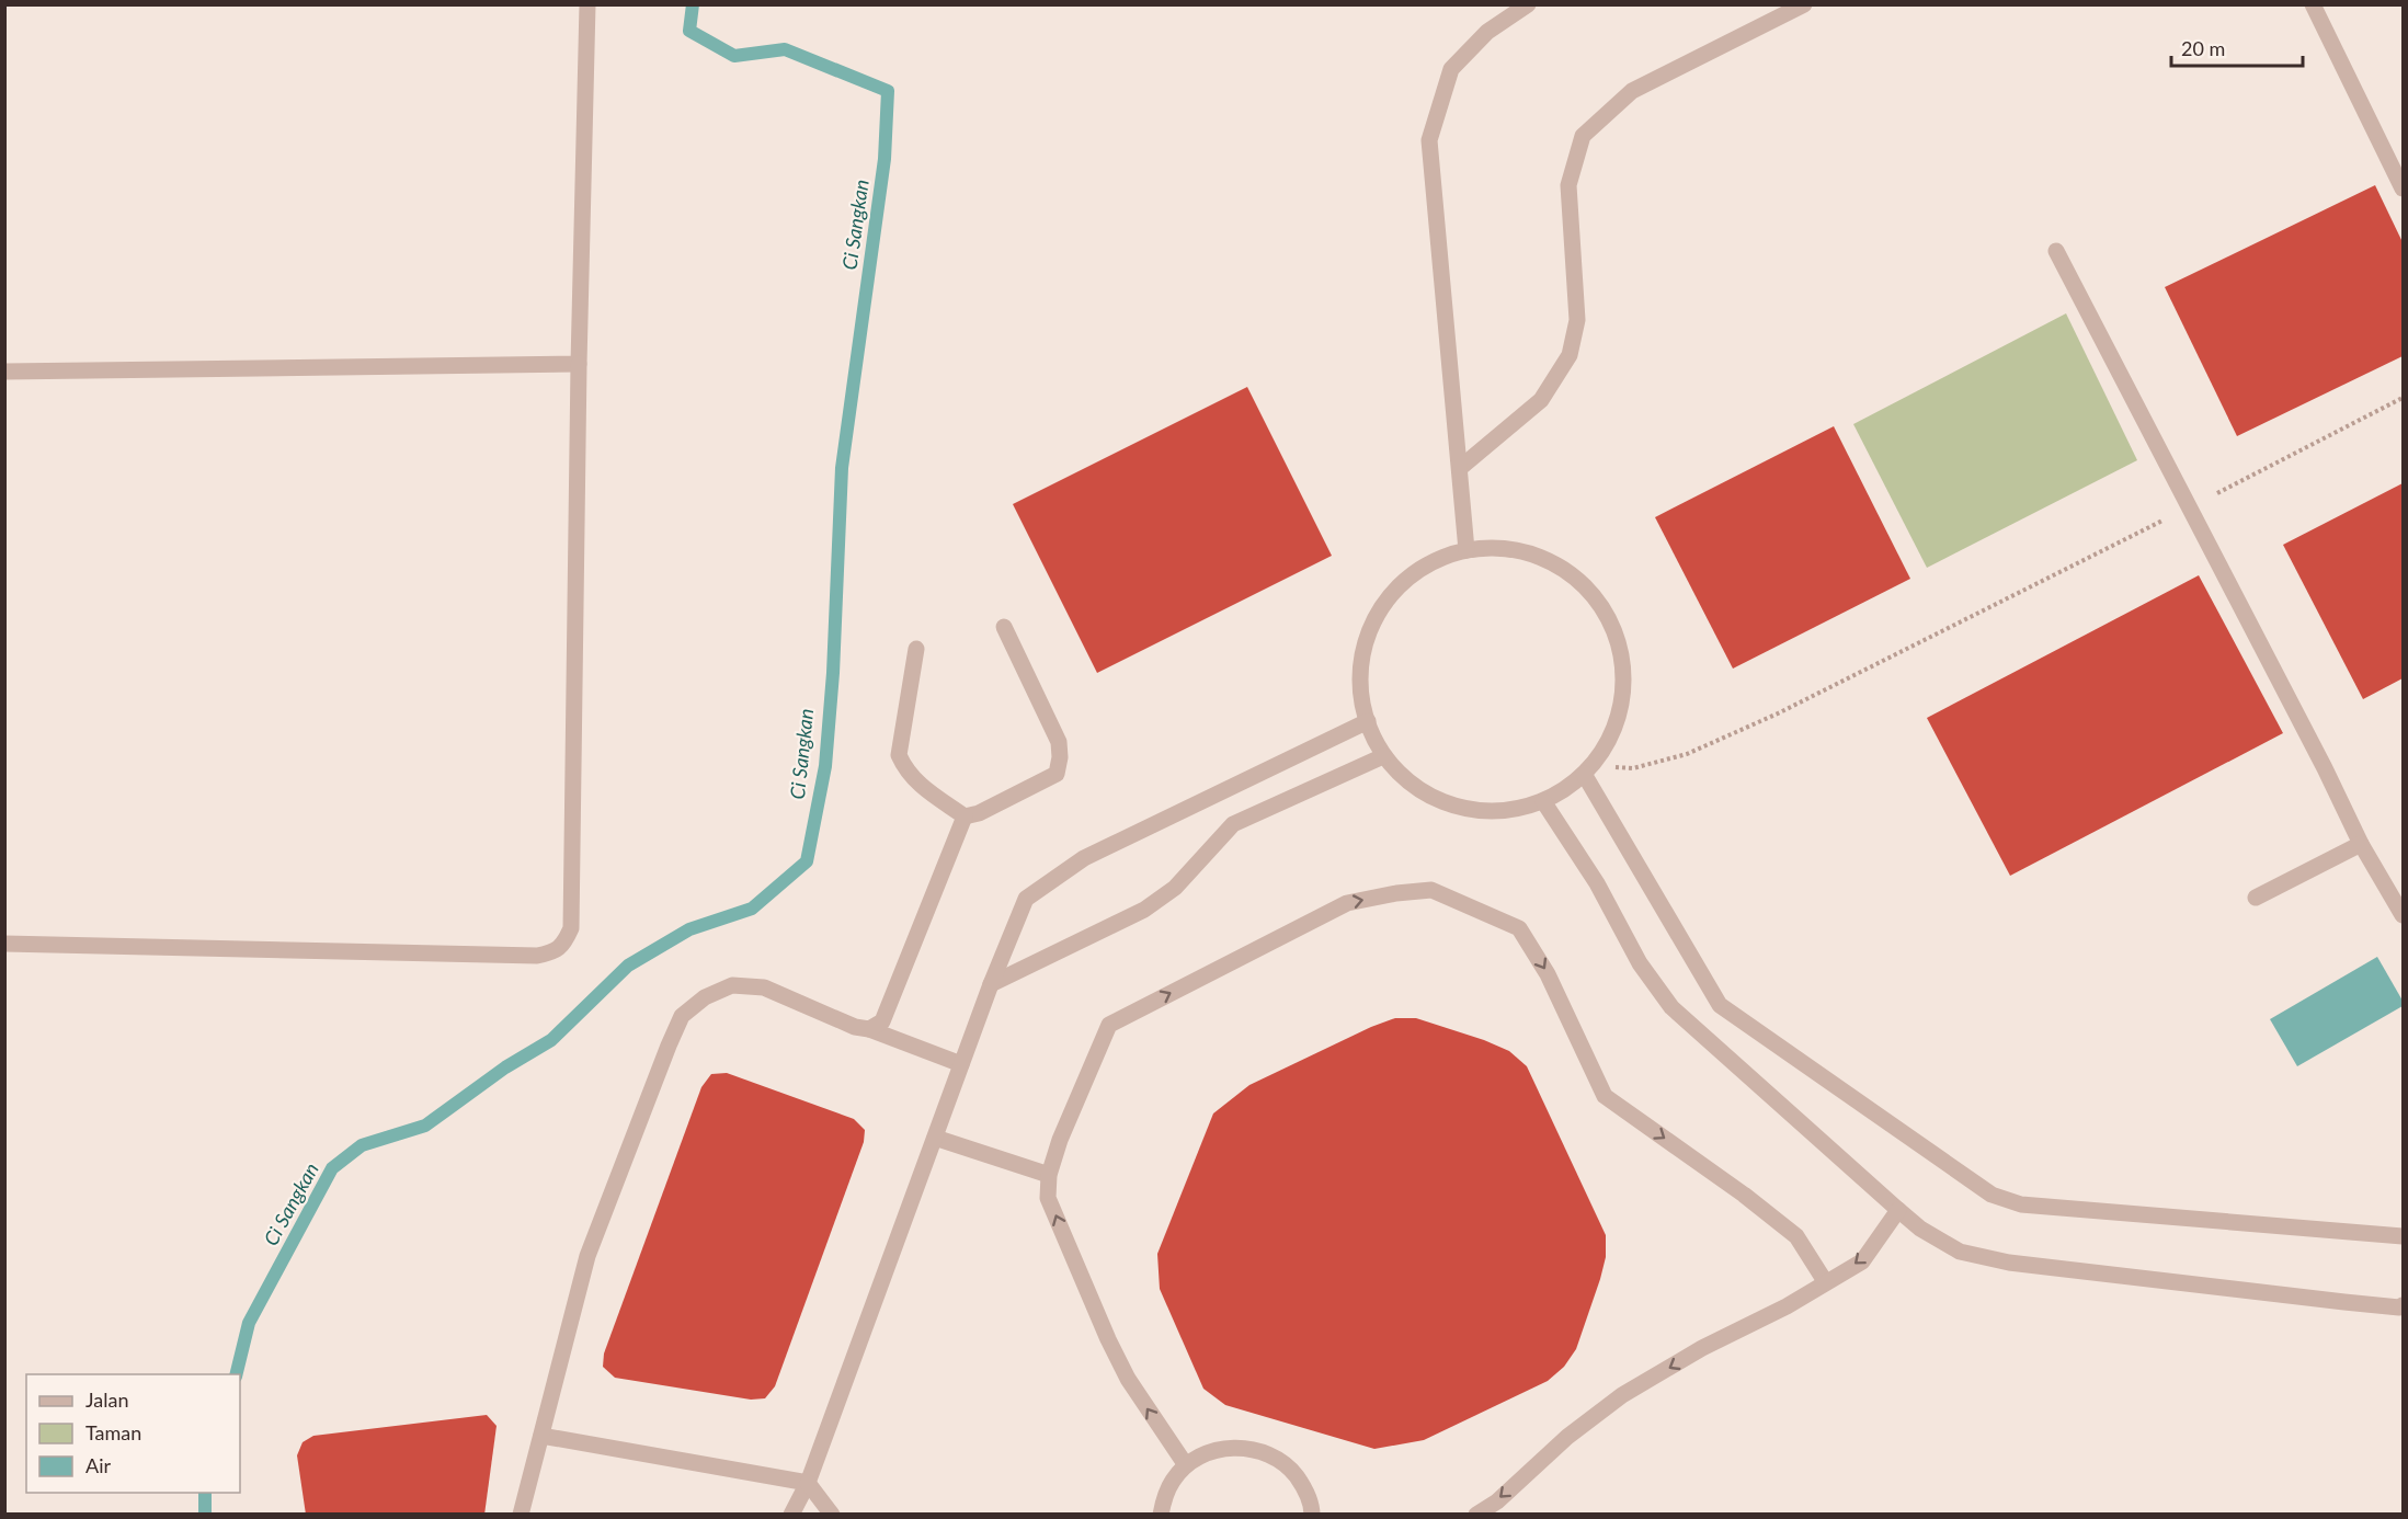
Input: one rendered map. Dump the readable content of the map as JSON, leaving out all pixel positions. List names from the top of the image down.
{
  "water": ["Ci Sangkan"],
  "legend": ["Jalan", "Taman", "Air"],
  "scale_bar": "20 m"
}
